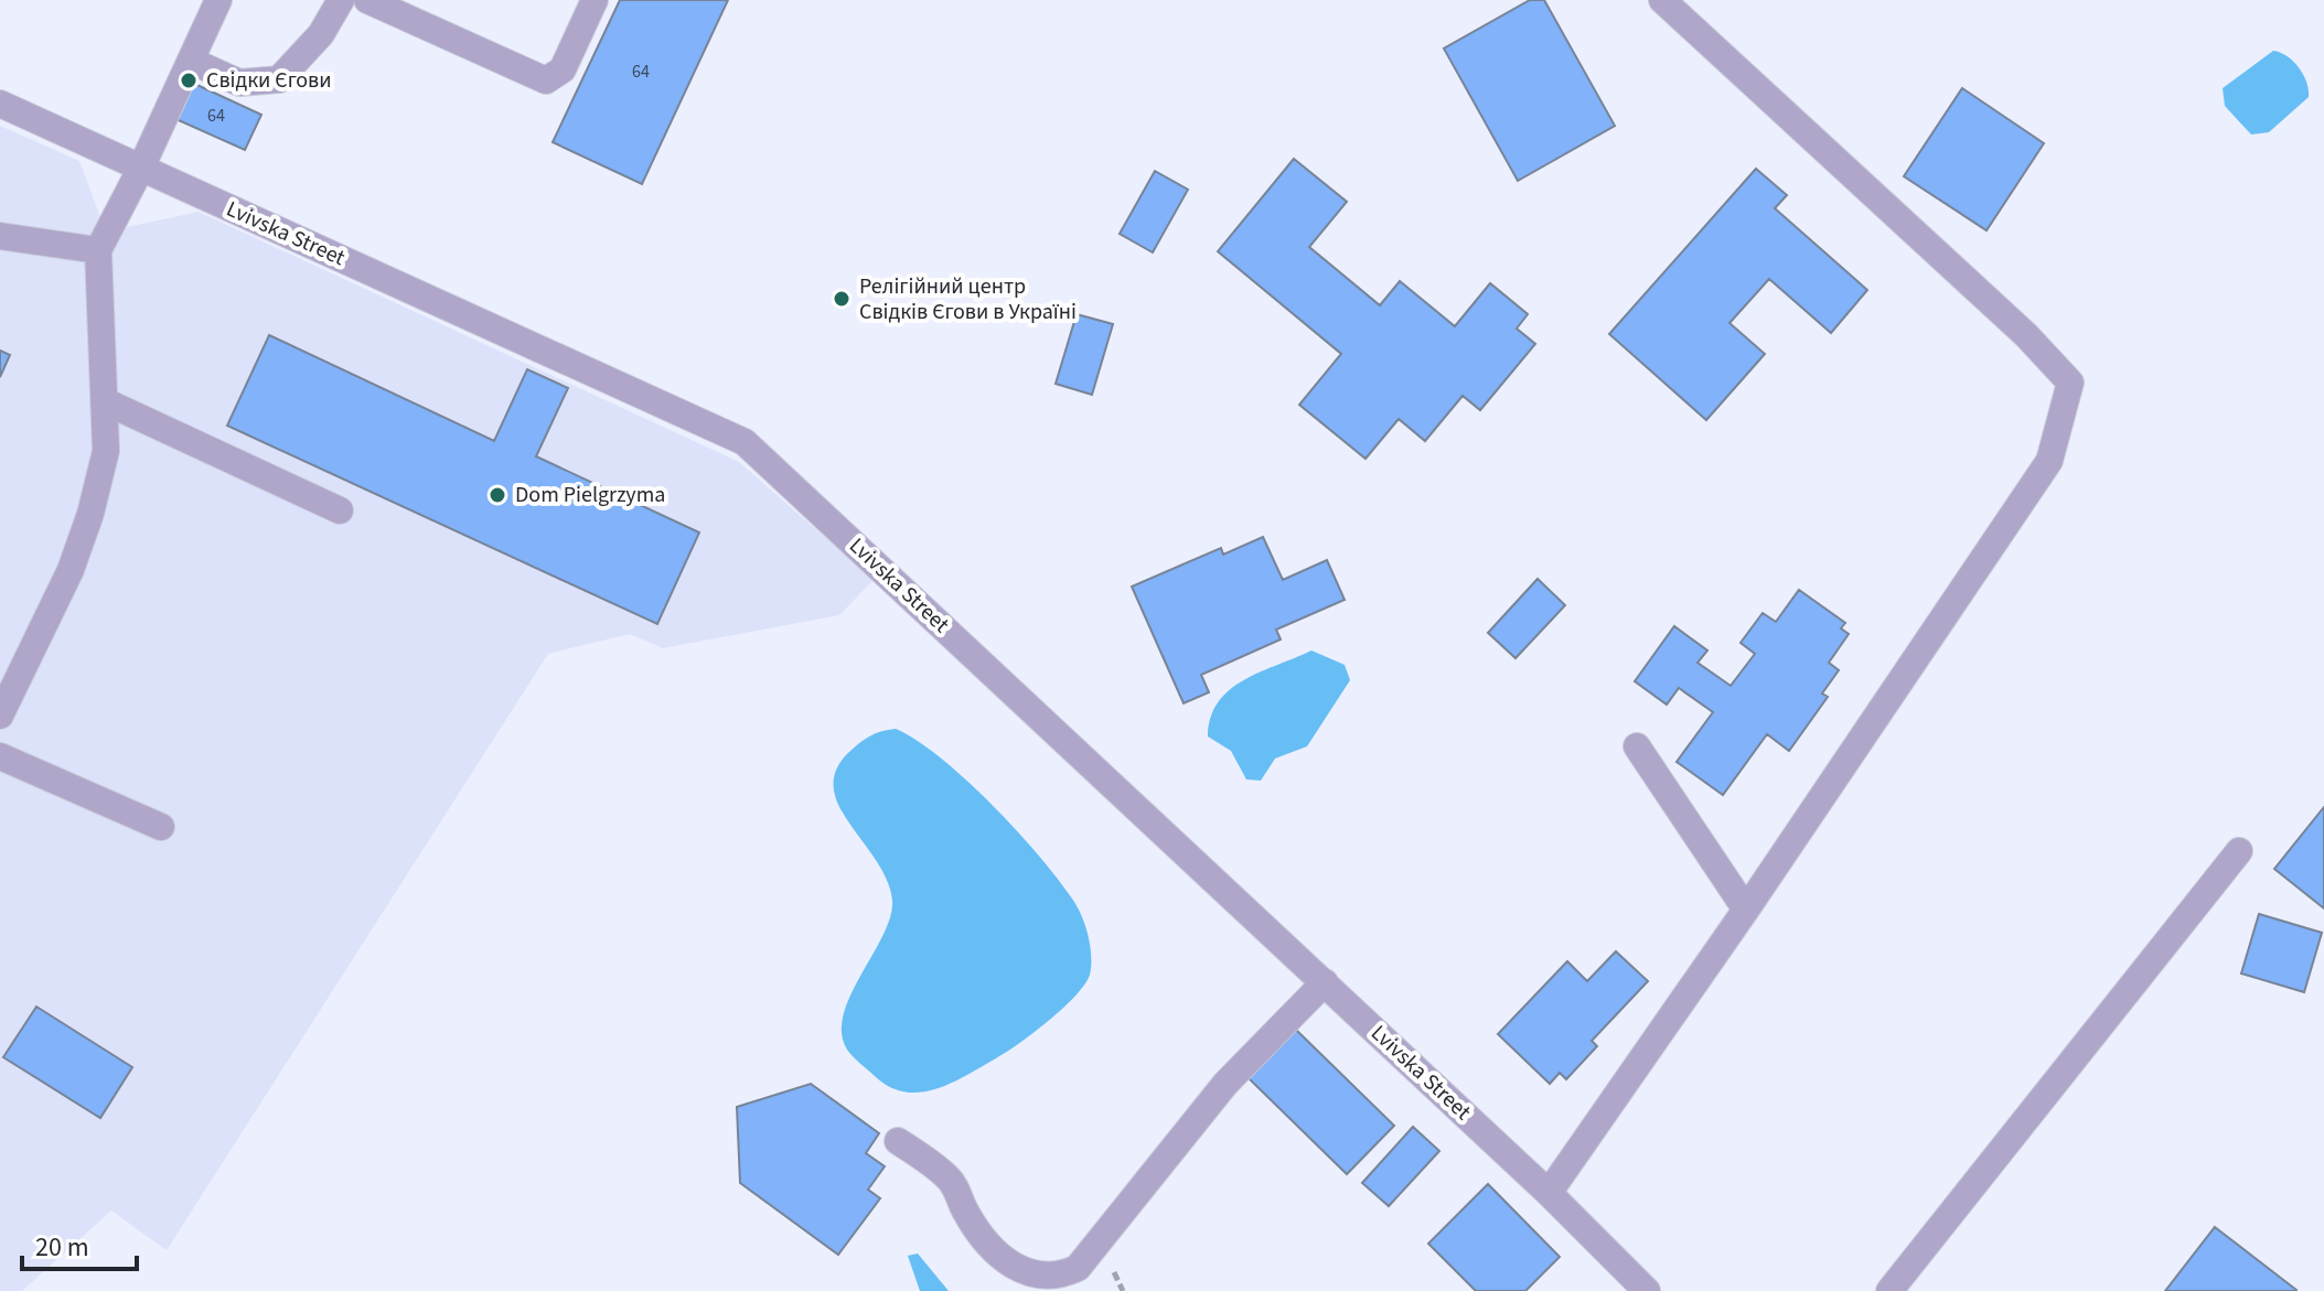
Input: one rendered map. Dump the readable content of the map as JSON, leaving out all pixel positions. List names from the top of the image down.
{
  "streets": {
    "street": ["Lvivska Street"]
  },
  "places": ["Свідки Єгови", "Релігійний центр Свідків Єгови в Україні", "Dom Pielgrzyma"],
  "house_numbers": ["64", "64"],
  "scale_bar": "20 m"
}
